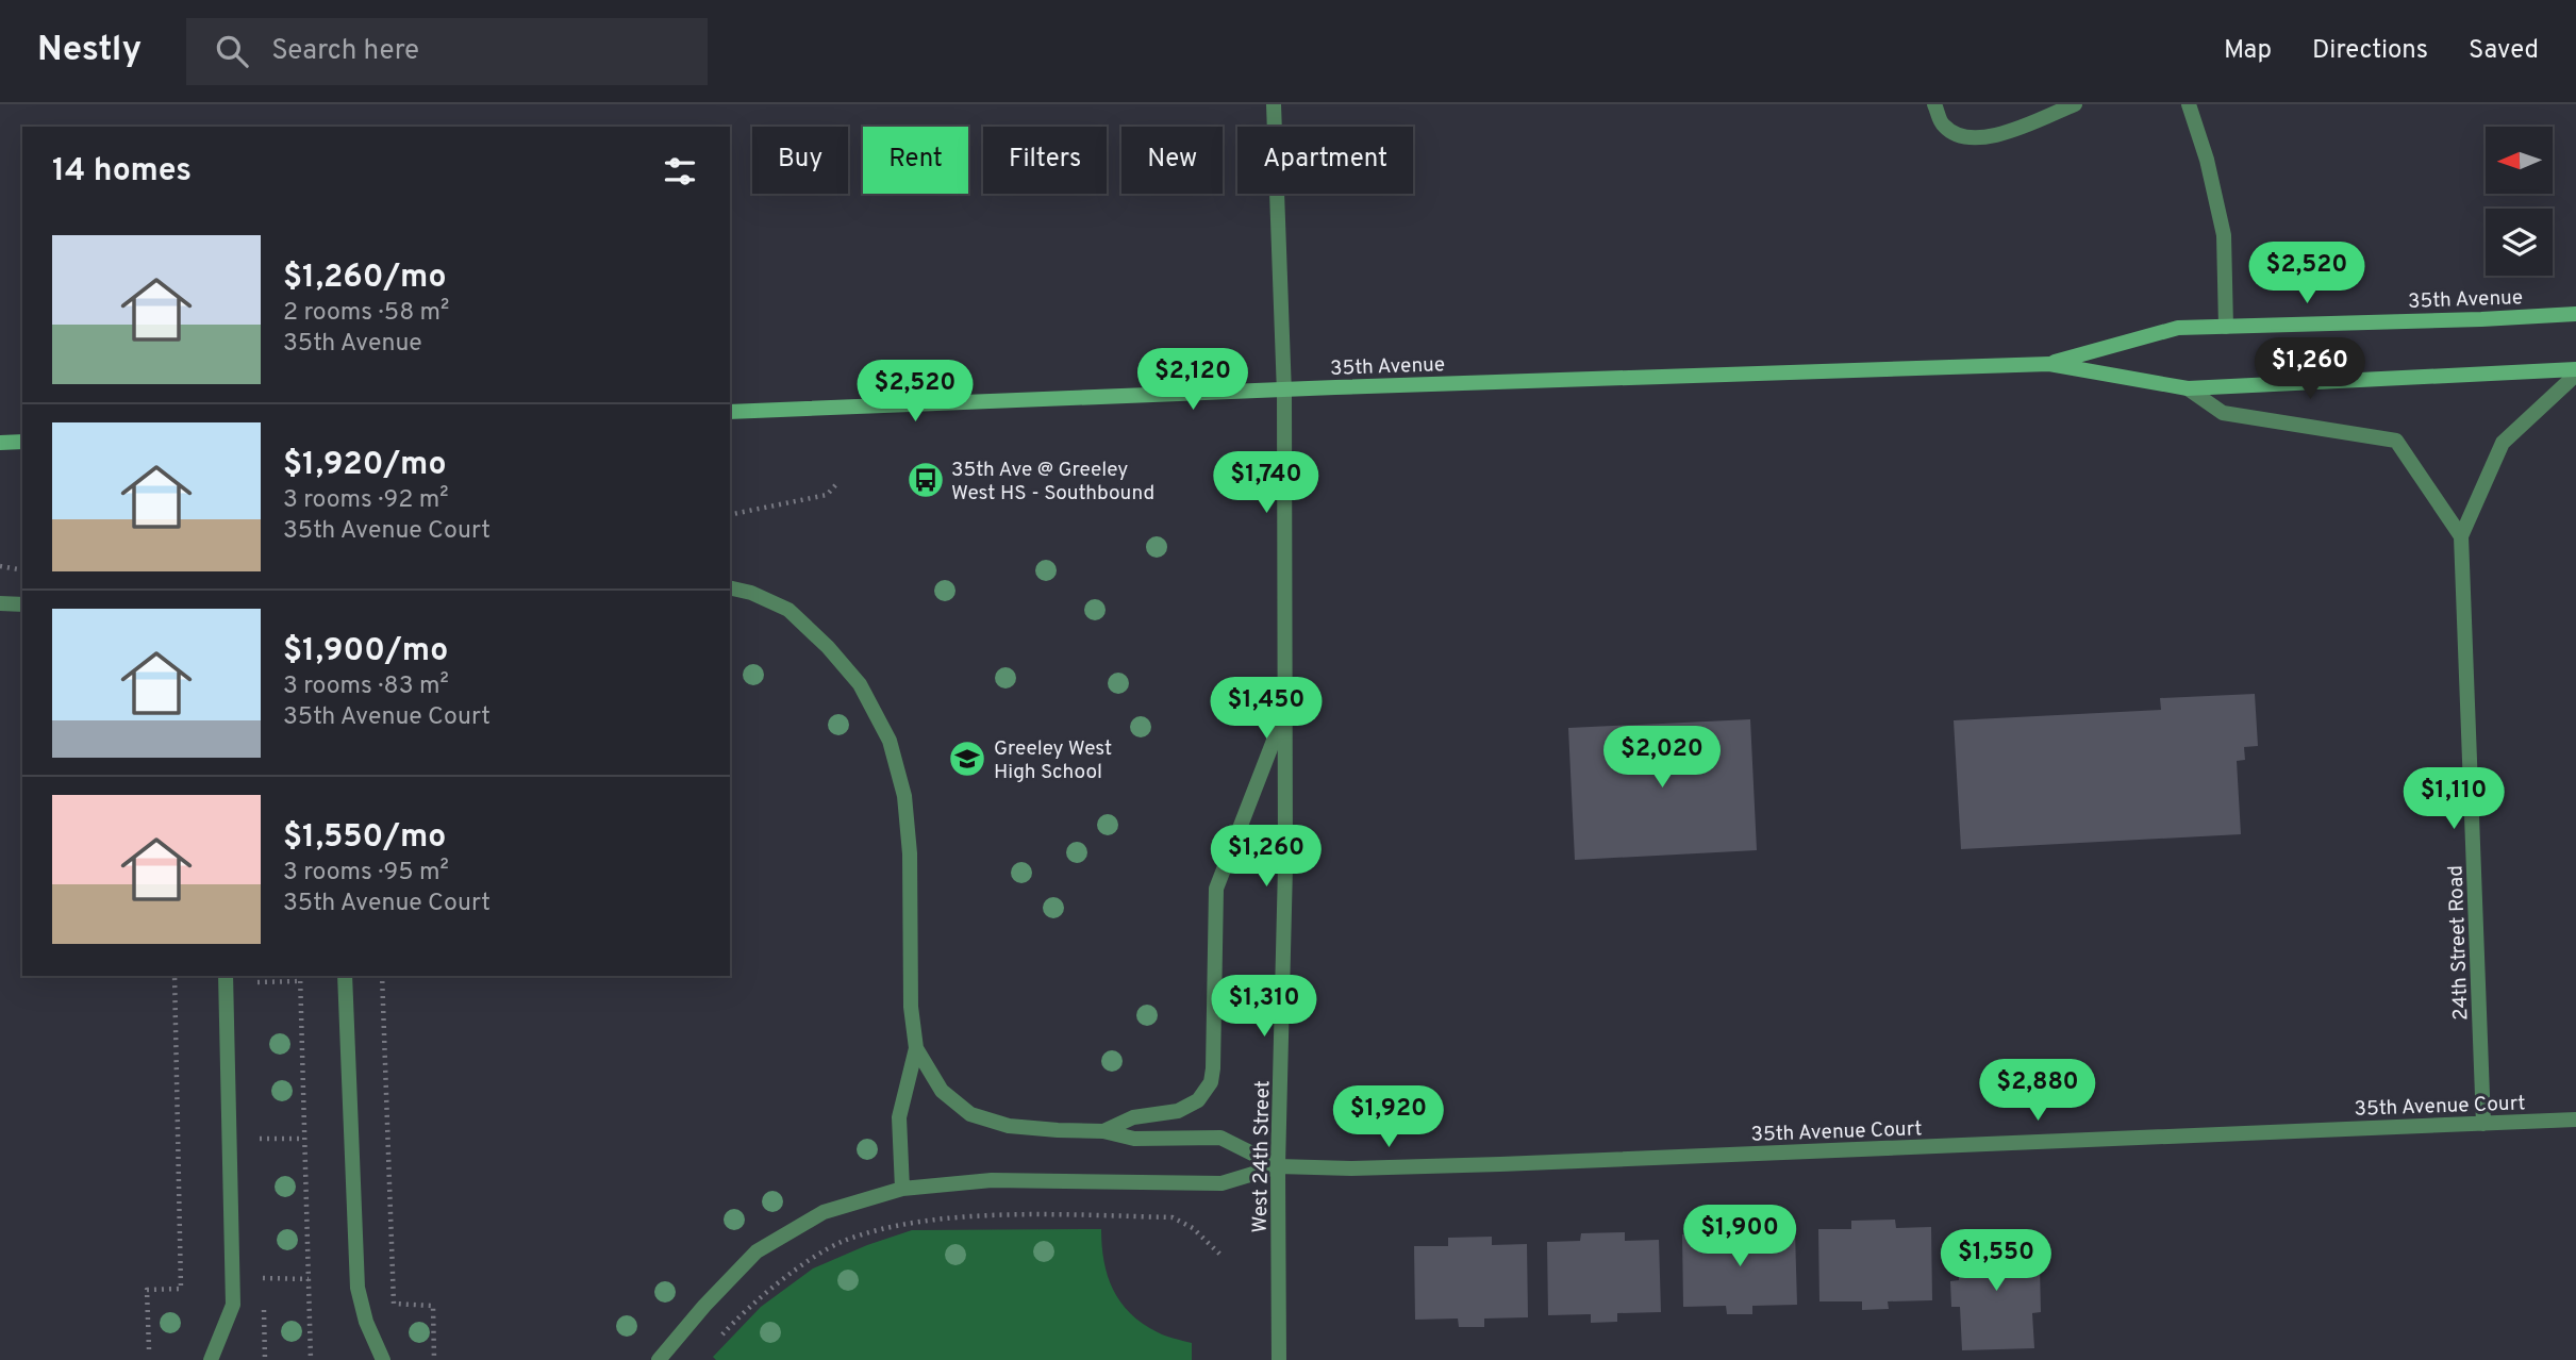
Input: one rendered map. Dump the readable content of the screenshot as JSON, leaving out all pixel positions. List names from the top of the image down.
{
  "streets": {
    "main road": ["35th Avenue"],
    "street": ["24th Street Road", "35th Avenue Court", "West 24th Street"]
  },
  "crossings": [
    ["35th Avenue", "24th Street Road"],
    ["35th Avenue", "West 24th Street"],
    ["24th Street Road", "35th Avenue Court"],
    ["35th Avenue Court", "West 24th Street"]
  ],
  "places": {
    "bus stop": ["35th Ave @ Greeley West HS - Southbound"],
    "school or university": ["Greeley West High School"]
  },
  "north": "left",
  "page": {
    "header": "Nestly",
    "search": "Search here",
    "nav": ["Map", "Directions", "Saved"],
    "chip": [
      "Buy",
      "Rent",
      "Filters",
      "New",
      "Apartment"
    ],
    "heading": "14 homes",
    "list": [
      {
        "name": "$1,260/mo",
        "note": "2 rooms · 58 m² · 35th Avenue"
      },
      {
        "name": "$1,920/mo",
        "note": "3 rooms · 92 m² · 35th Avenue Court"
      },
      {
        "name": "$1,900/mo",
        "note": "3 rooms · 83 m² · 35th Avenue Court"
      },
      {
        "name": "$1,550/mo",
        "note": "3 rooms · 95 m² · 35th Avenue Court"
      }
    ],
    "price": [
      "$2,520",
      "$1,260",
      "$2,120",
      "$2,520",
      "$1,740",
      "$1,450",
      "$2,020",
      "$1,110",
      "$1,260",
      "$1,310",
      "$2,880",
      "$1,920",
      "$1,900",
      "$1,550"
    ]
  }
}
